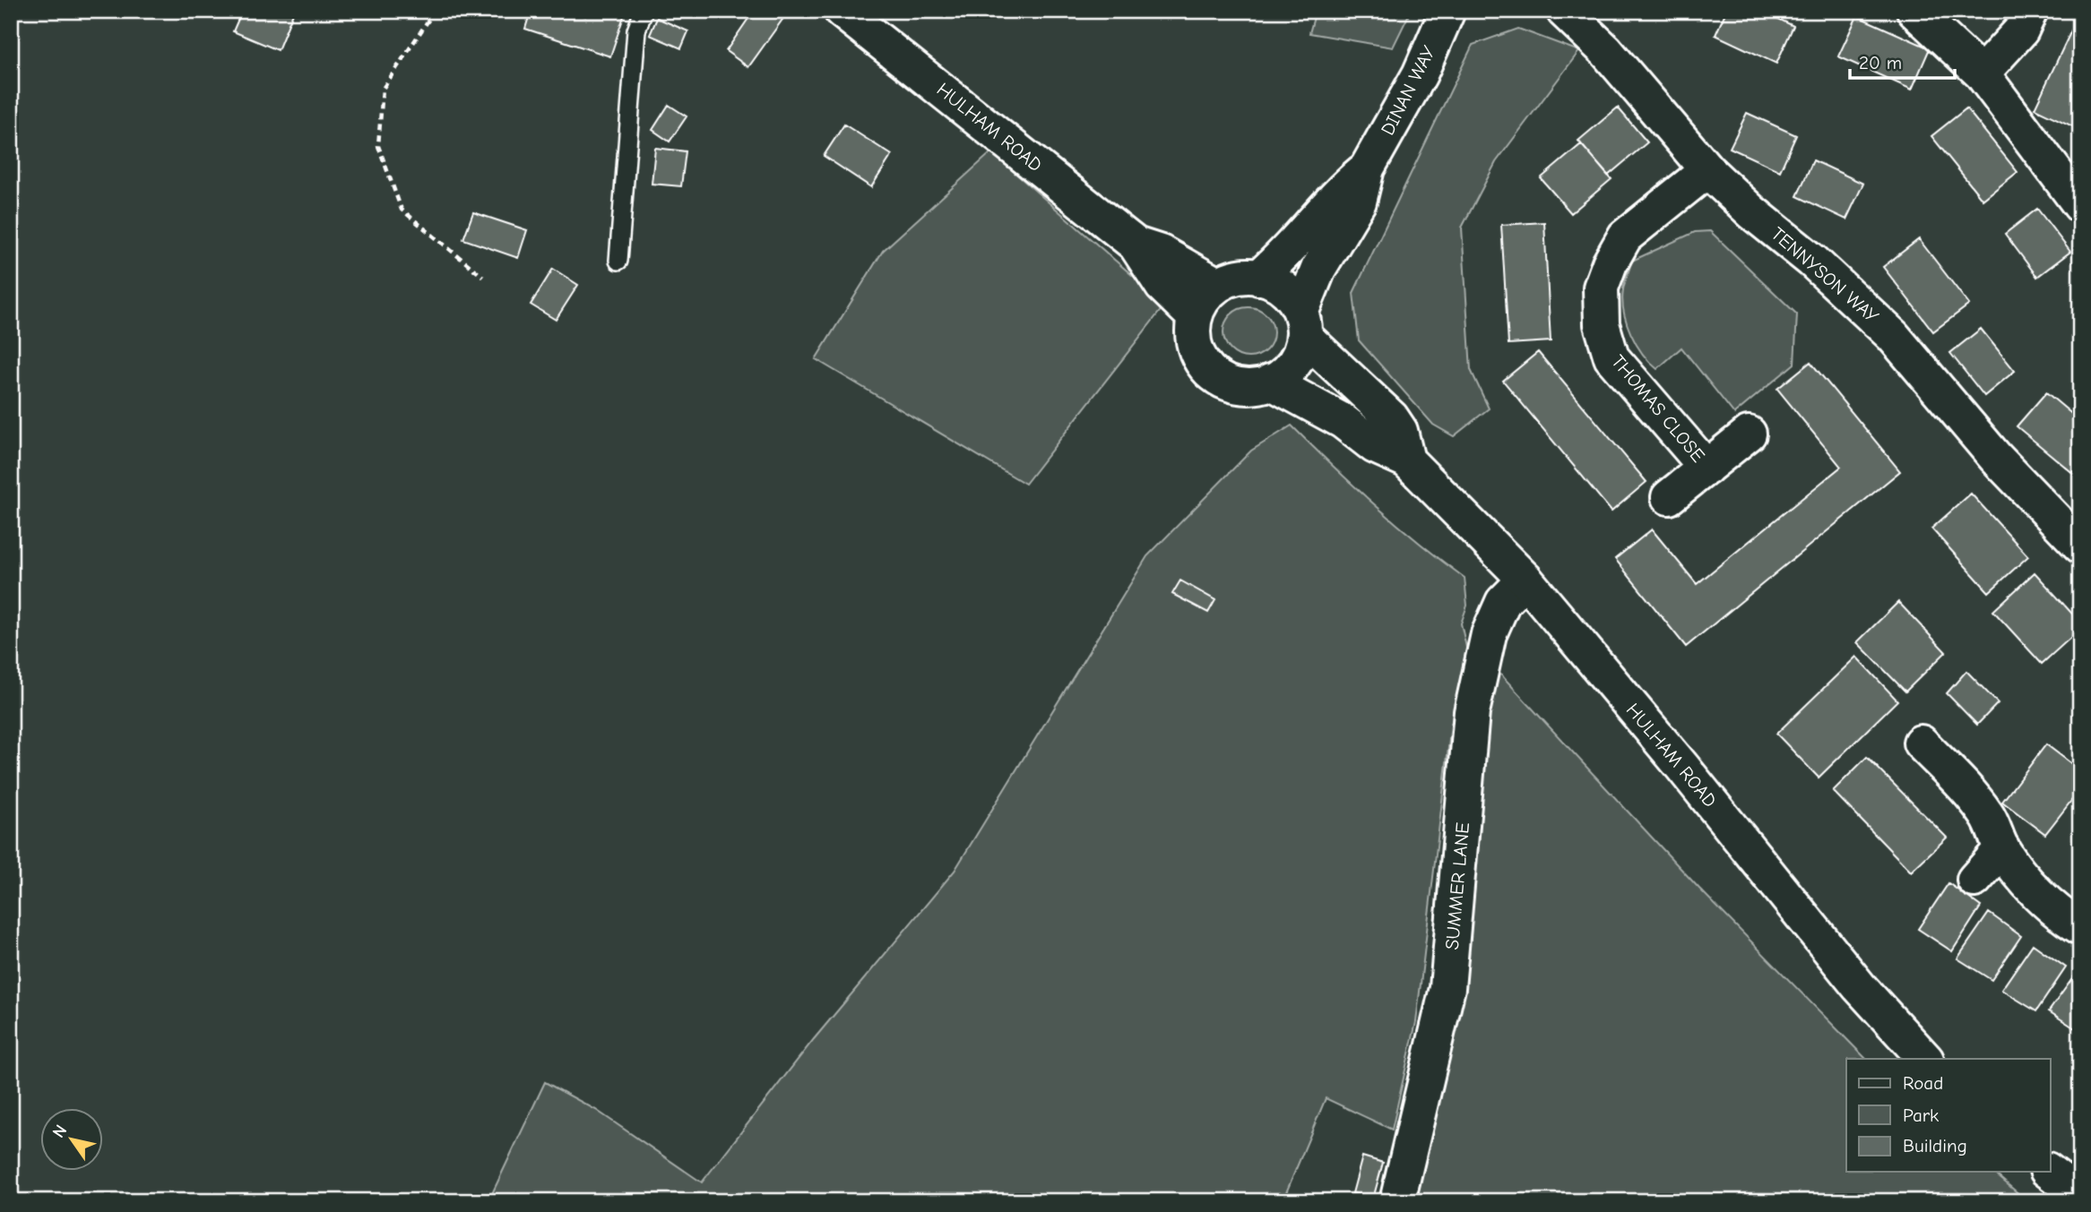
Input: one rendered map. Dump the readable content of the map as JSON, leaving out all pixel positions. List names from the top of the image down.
{
  "streets": {
    "street": [
      "DINAN WAY",
      "HULHAM ROAD",
      "TENNYSON WAY",
      "THOMAS CLOSE",
      "SUMMER LANE"
    ]
  },
  "crossings": [
    ["DINAN WAY", "HULHAM ROAD"],
    ["HULHAM ROAD", "SUMMER LANE"],
    ["TENNYSON WAY", "THOMAS CLOSE"]
  ],
  "legend": ["Road", "Park", "Building"],
  "scale_bar": "20 m",
  "north": "top left"
}
